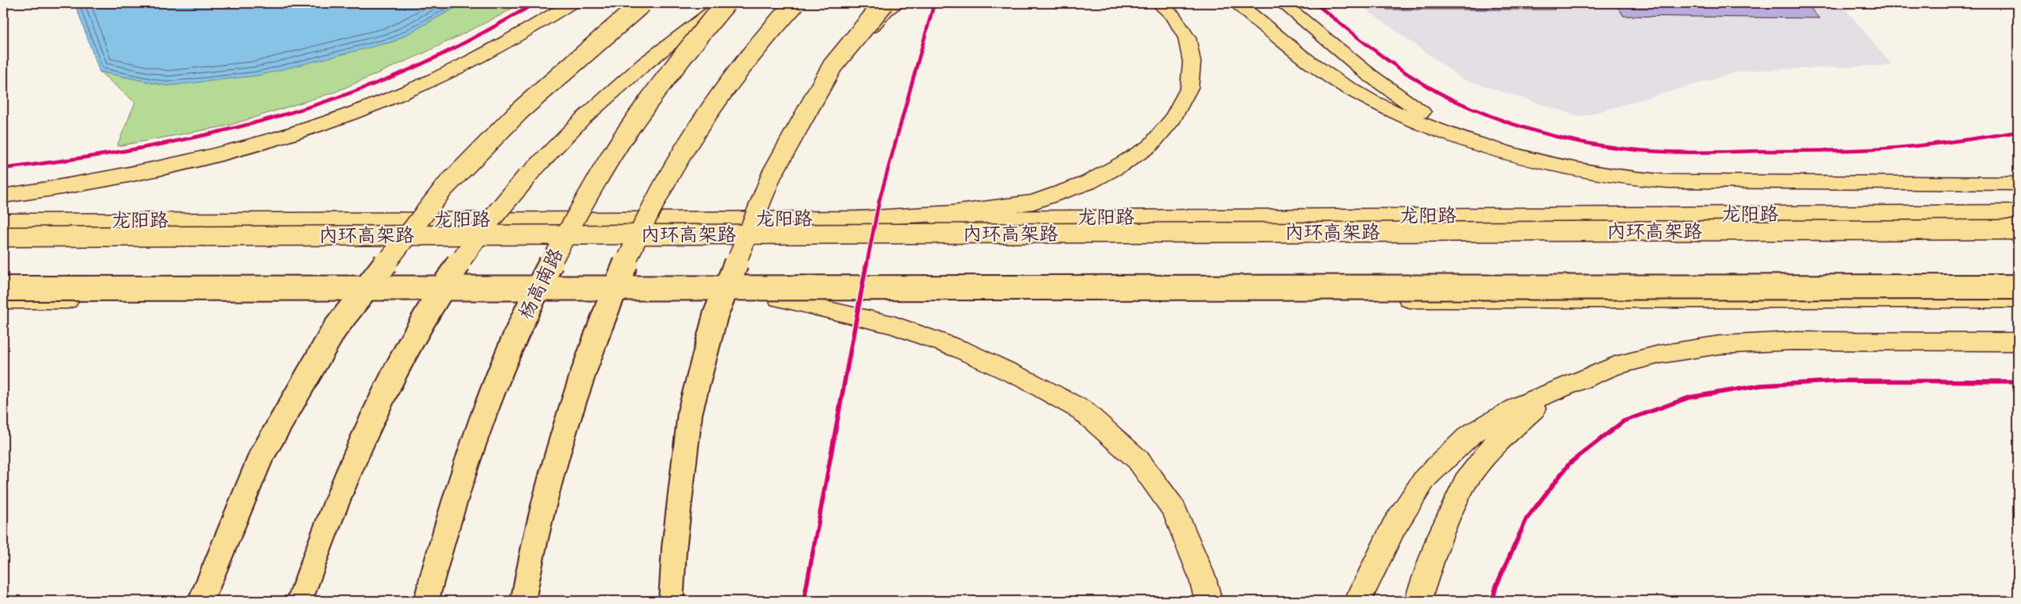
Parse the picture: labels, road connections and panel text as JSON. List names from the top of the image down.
{
  "streets": {
    "main road": ["龙阳路", "内环高架路", "杨高南路"]
  }
}
